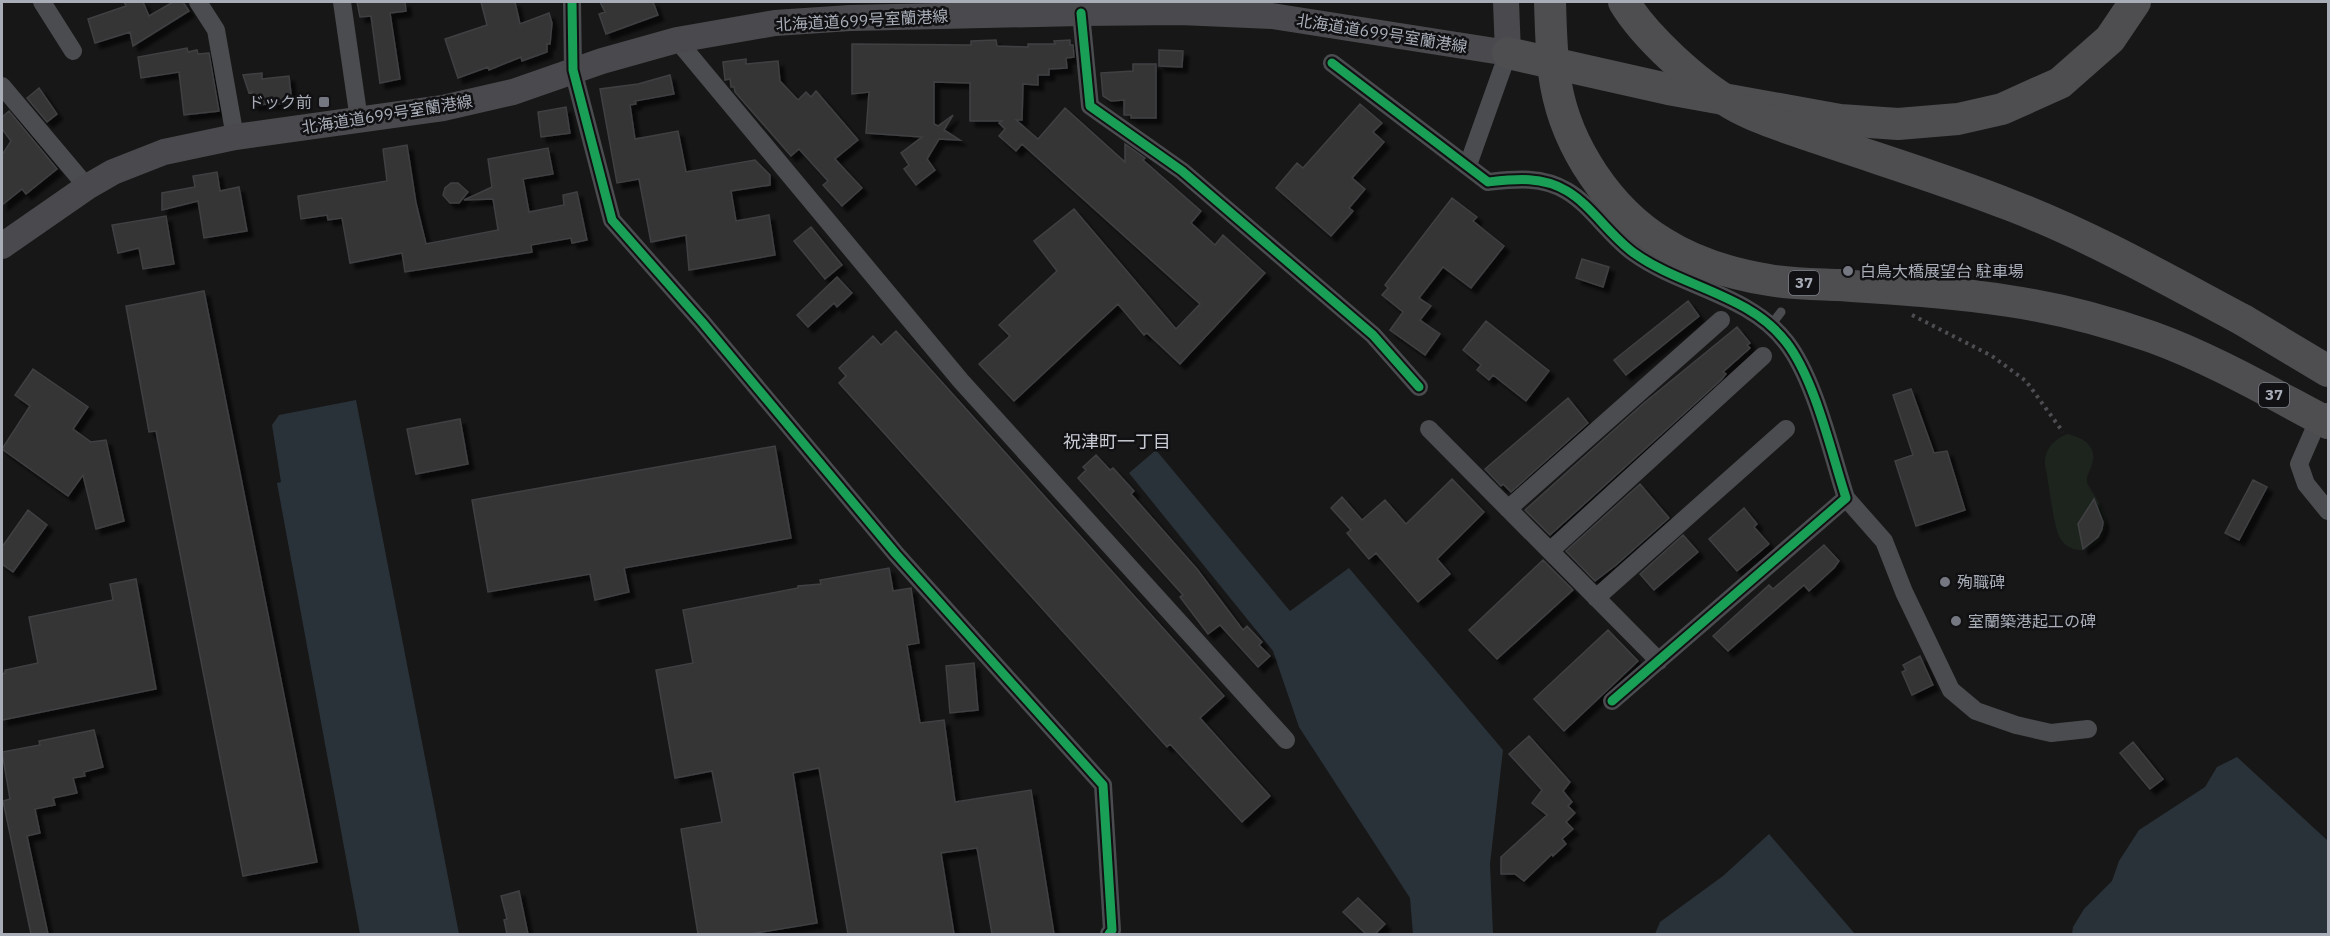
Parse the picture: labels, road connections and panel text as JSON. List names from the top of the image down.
{
  "streets": {
    "highway": ["37"],
    "main road": ["北海道道699号室蘭港線"]
  },
  "districts": ["祝津町一丁目"],
  "places": {
    "transit": ["ドック前"],
    "other": ["白鳥大橋展望台 駐車場", "殉職碑", "室蘭築港起工の碑"]
  }
}
